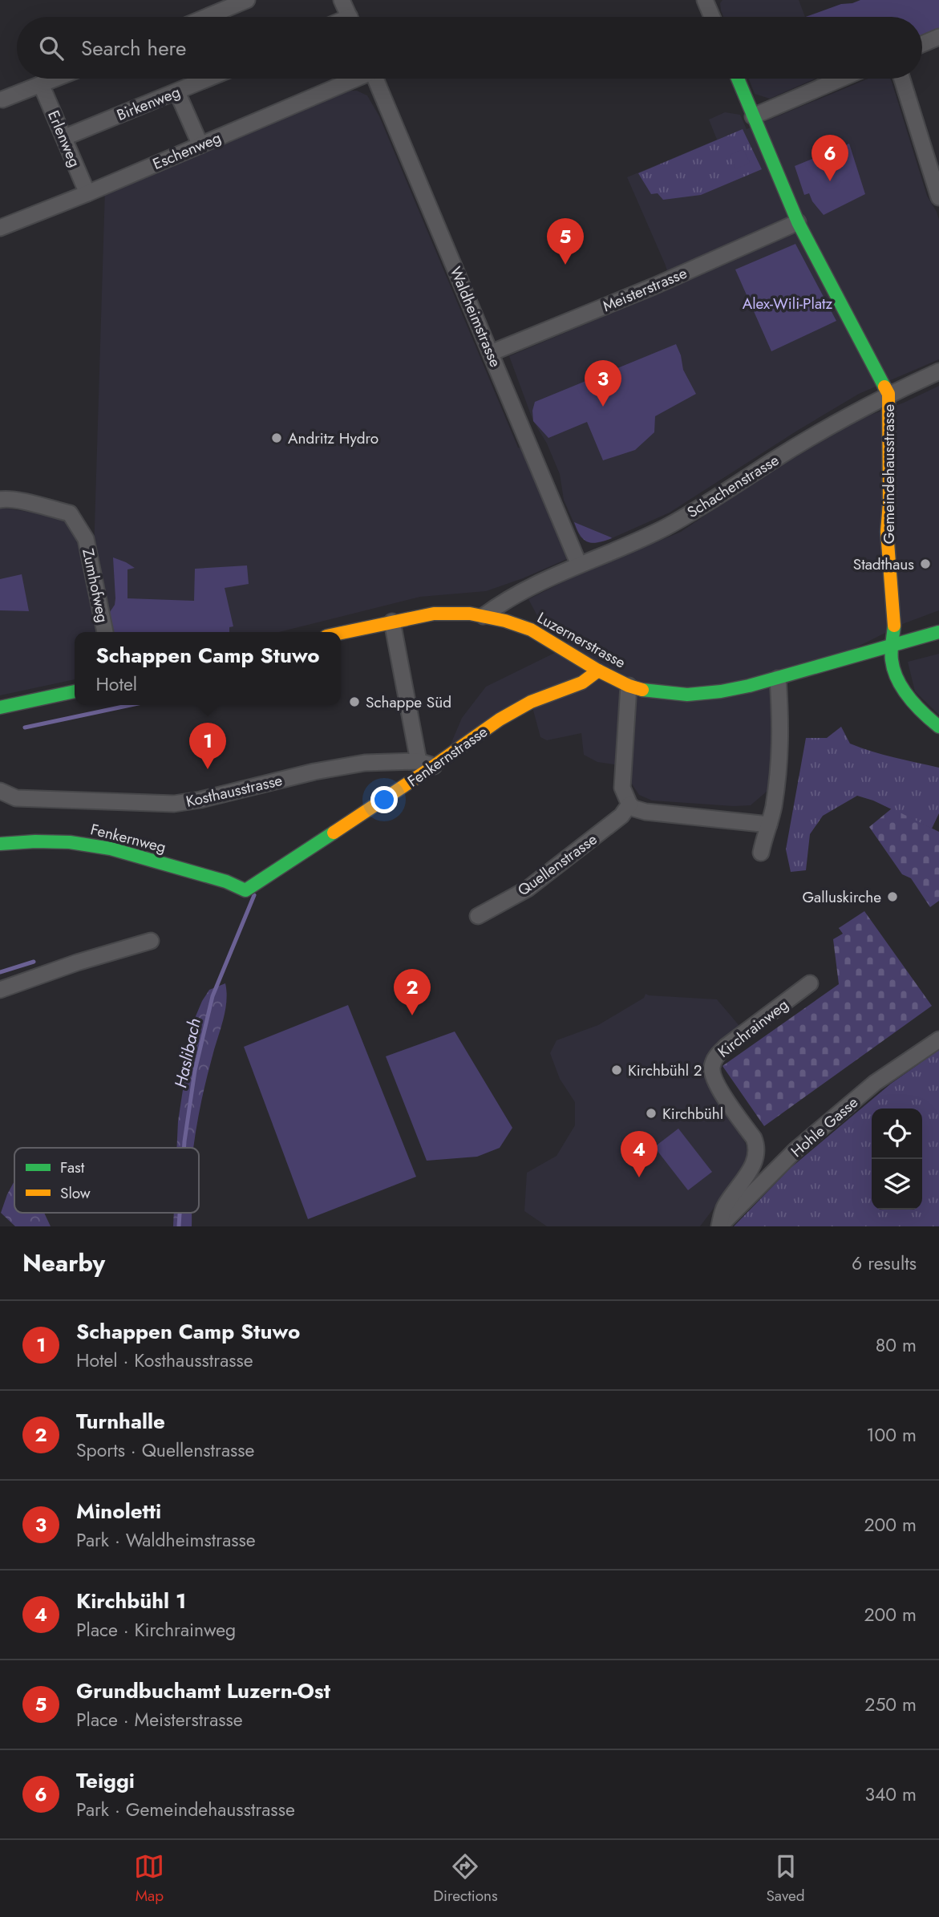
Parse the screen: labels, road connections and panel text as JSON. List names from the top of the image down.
{
  "streets": {
    "street": [
      "Birkenweg",
      "Erlenweg",
      "Eschenweg",
      "Meisterstrasse",
      "Waldheimstrasse",
      "Gemeindehausstrasse",
      "Schachenstrasse",
      "Zumhofweg",
      "Luzernerstrasse",
      "Fenkernstrasse",
      "Kosthausstrasse",
      "Fenkernweg",
      "Quellenstrasse",
      "Kirchrainweg",
      "Hohle Gasse"
    ]
  },
  "crossings": [
    ["Birkenweg", "Erlenweg"],
    ["Erlenweg", "Eschenweg"],
    ["Meisterstrasse", "Waldheimstrasse"],
    ["Meisterstrasse", "Gemeindehausstrasse"],
    ["Waldheimstrasse", "Schachenstrasse"],
    ["Gemeindehausstrasse", "Schachenstrasse"],
    ["Gemeindehausstrasse", "Luzernerstrasse"],
    ["Schachenstrasse", "Luzernerstrasse"],
    ["Luzernerstrasse", "Fenkernstrasse"],
    ["Fenkernstrasse", "Kosthausstrasse"],
    ["Fenkernstrasse", "Fenkernweg"],
    ["Kirchrainweg", "Hohle Gasse"]
  ],
  "water": ["Haslibach"],
  "parks": ["Alex-Wili-Platz"],
  "places": [
    "Andritz Hydro",
    "Stadthaus",
    "Schappe Süd",
    "Galluskirche",
    "Kirchbühl 2",
    "Kirchbühl"
  ],
  "legend": ["Fast", "Slow"],
  "page": {
    "search": "Search here",
    "pins": [
      "6",
      "5",
      "3",
      "1",
      "2",
      "4"
    ],
    "popup": ["Schappen Camp Stuwo", "Hotel"],
    "heading": ["Nearby", "6 results"],
    "list": [
      {
        "mark": "1",
        "name": "Schappen Camp Stuwo",
        "note": "Hotel · Kosthausstrasse",
        "value": "80 m"
      },
      {
        "mark": "2",
        "name": "Turnhalle",
        "note": "Sports · Quellenstrasse",
        "value": "100 m"
      },
      {
        "mark": "3",
        "name": "Minoletti",
        "note": "Park · Waldheimstrasse",
        "value": "200 m"
      },
      {
        "mark": "4",
        "name": "Kirchbühl 1",
        "note": "Place · Kirchrainweg",
        "value": "200 m"
      },
      {
        "mark": "5",
        "name": "Grundbuchamt Luzern-Ost",
        "note": "Place · Meisterstrasse",
        "value": "250 m"
      },
      {
        "mark": "6",
        "name": "Teiggi",
        "note": "Park · Gemeindehausstrasse",
        "value": "340 m"
      }
    ],
    "nav": ["Map", "Directions", "Saved"]
  }
}
